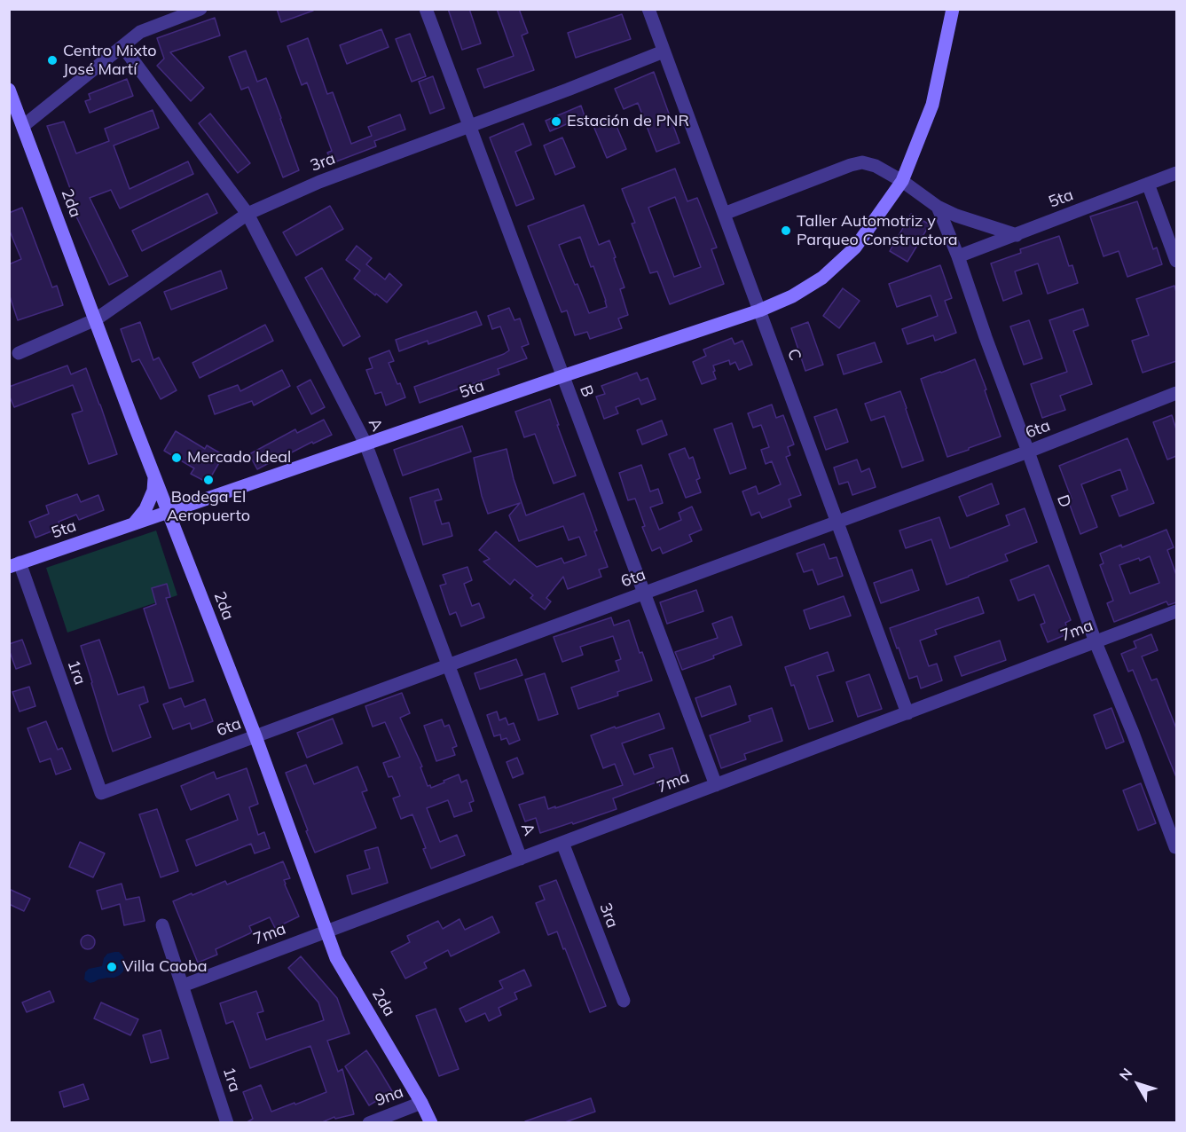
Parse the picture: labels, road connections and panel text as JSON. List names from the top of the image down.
{
  "streets": {
    "street": [
      "3ra",
      "5ta",
      "2da",
      "C",
      "B",
      "A",
      "6ta",
      "D",
      "7ma",
      "1ra",
      "9na"
    ]
  },
  "crossings": [
    ["3ra", "2da"],
    ["3ra", "C"],
    ["3ra", "B"],
    ["3ra", "A"],
    ["3ra", "7ma"],
    ["5ta", "2da"],
    ["5ta", "C"],
    ["5ta", "B"],
    ["5ta", "A"],
    ["5ta", "D"],
    ["5ta", "1ra"],
    ["2da", "6ta"],
    ["2da", "7ma"],
    ["2da", "9na"],
    ["C", "6ta"],
    ["C", "7ma"],
    ["B", "6ta"],
    ["B", "7ma"],
    ["A", "6ta"],
    ["A", "7ma"],
    ["6ta", "D"],
    ["6ta", "1ra"],
    ["D", "7ma"],
    ["7ma", "1ra"]
  ],
  "places": [
    "Centro Mixto José Martí",
    "Estación de PNR",
    "Taller Automotriz y Parqueo Constructora",
    "Mercado Ideal",
    "Bodega El Aeropuerto",
    "Villa Caoba"
  ],
  "north": "top left"
}
